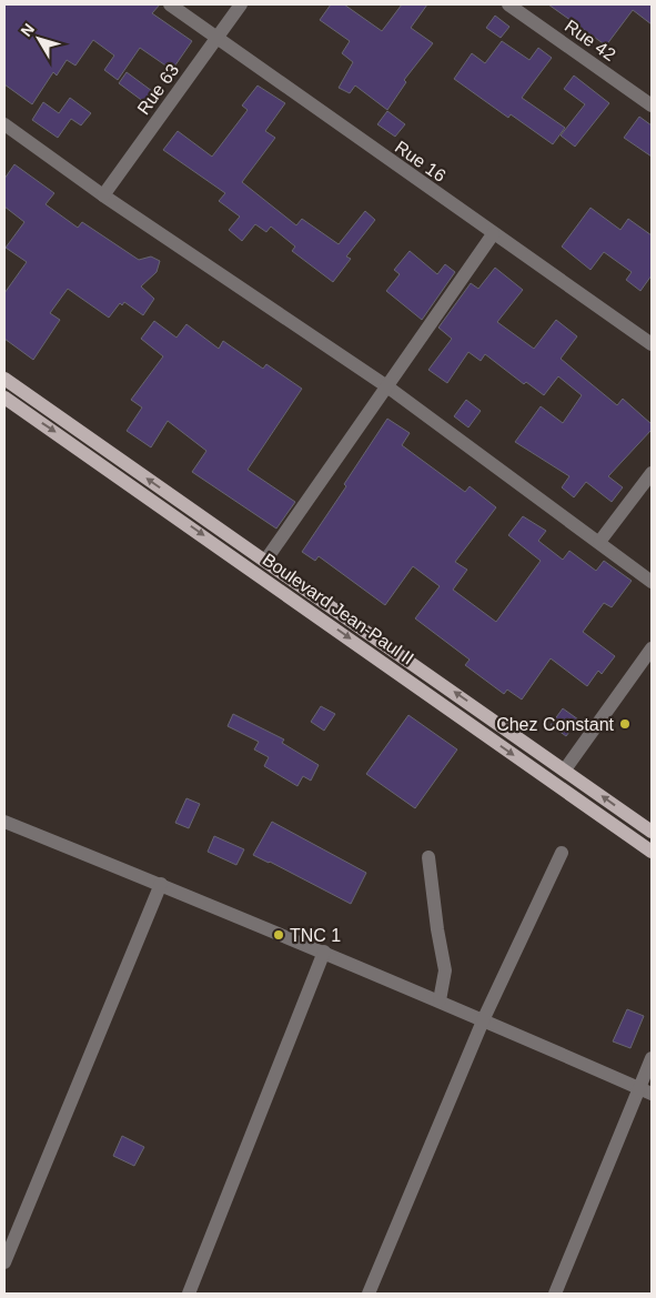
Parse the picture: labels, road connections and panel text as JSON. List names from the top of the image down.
{
  "streets": {
    "main road": ["Boulevard Jean-Paul II"],
    "street": ["Rue 42", "Rue 63", "Rue 16"]
  },
  "crossings": [
    ["Rue 63", "Rue 16"]
  ],
  "places": ["Chez Constant", "TNC 1"],
  "north": "top left"
}
